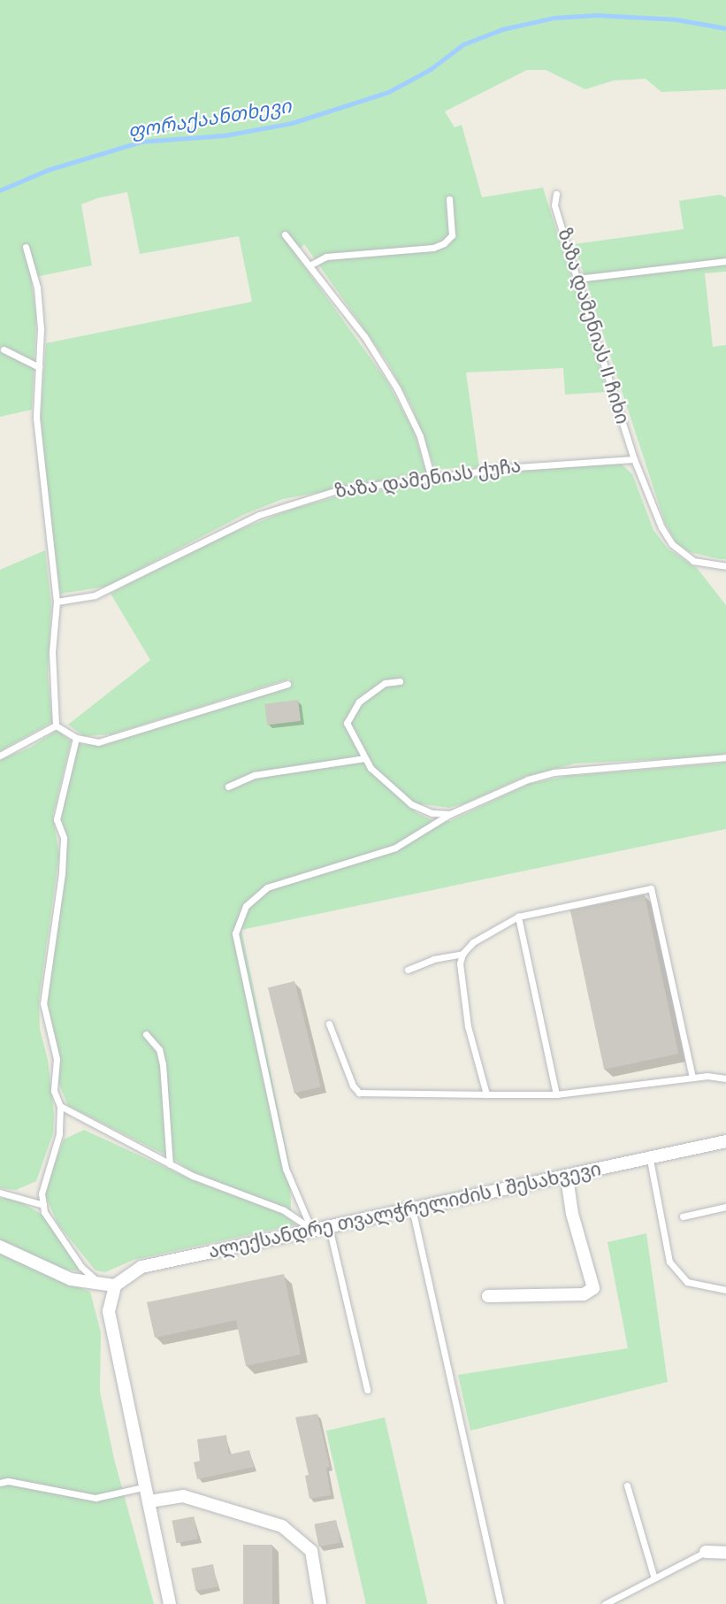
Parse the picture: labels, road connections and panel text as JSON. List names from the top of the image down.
{
  "streets": {
    "street": ["ალექსანდრე თვალჭრელიძის I შესახვევი"],
    "lane": ["ზაზა დამენიას II ჩიხი", "ზაზა დამენიას ქუჩა"]
  },
  "crossings": [
    ["ზაზა დამენიას II ჩიხი", "ზაზა დამენიას ქუჩა"]
  ],
  "water": ["ფორაქაანთხევი"]
}
